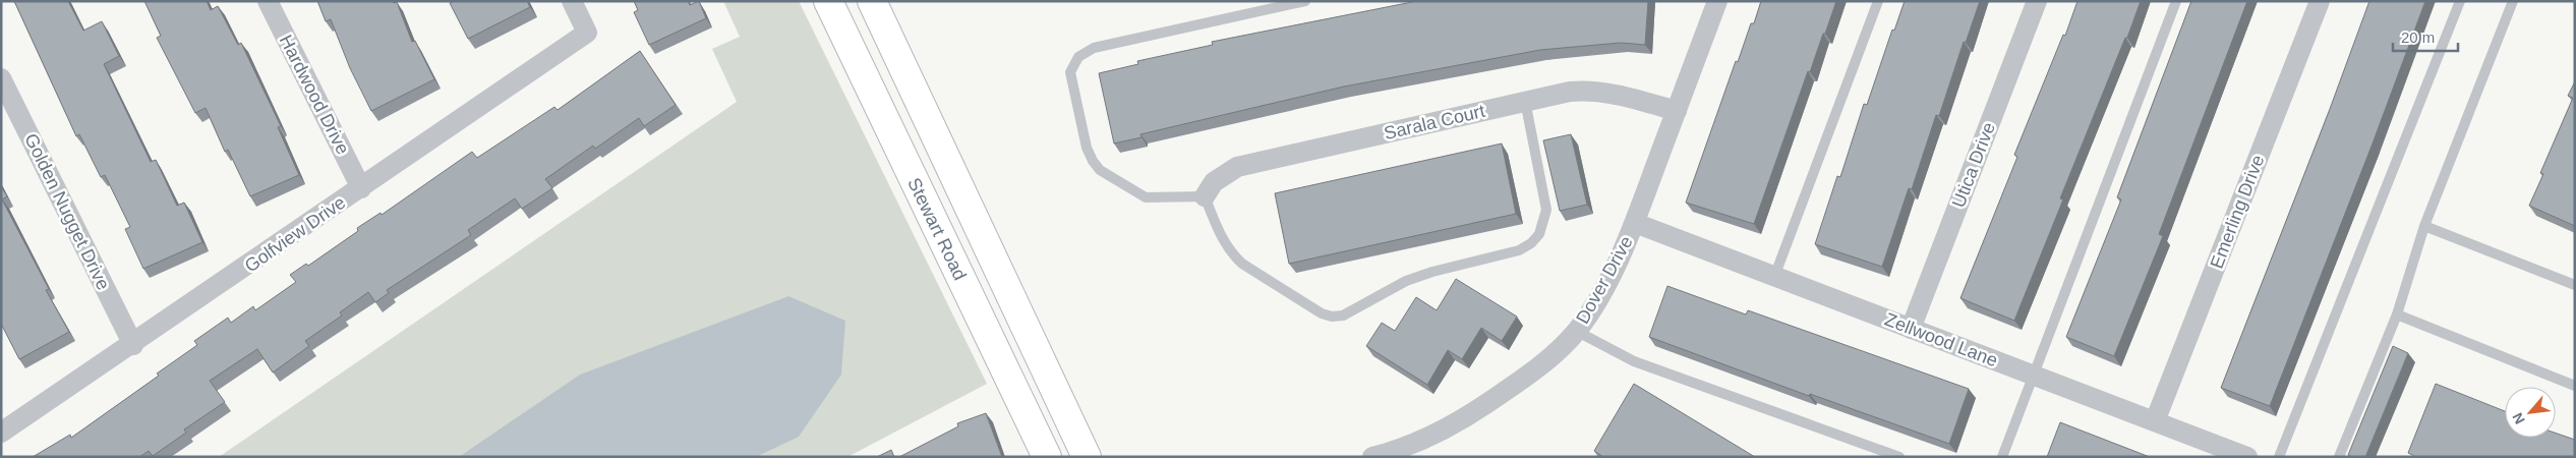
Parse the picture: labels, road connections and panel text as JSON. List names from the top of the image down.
{
  "streets": {
    "street": [
      "Hardwood Drive",
      "Sarala Court",
      "Utica Drive",
      "Golden Nugget Drive",
      "Emerling Drive",
      "Stewart Road",
      "Golfview Drive",
      "Dover Drive",
      "Zellwood Lane"
    ]
  },
  "crossings": [
    ["Hardwood Drive", "Golfview Drive"],
    ["Sarala Court", "Dover Drive"],
    ["Utica Drive", "Zellwood Lane"],
    ["Golden Nugget Drive", "Golfview Drive"],
    ["Emerling Drive", "Zellwood Lane"],
    ["Dover Drive", "Zellwood Lane"]
  ],
  "scale_bar": "20 m",
  "north": "bottom left"
}
